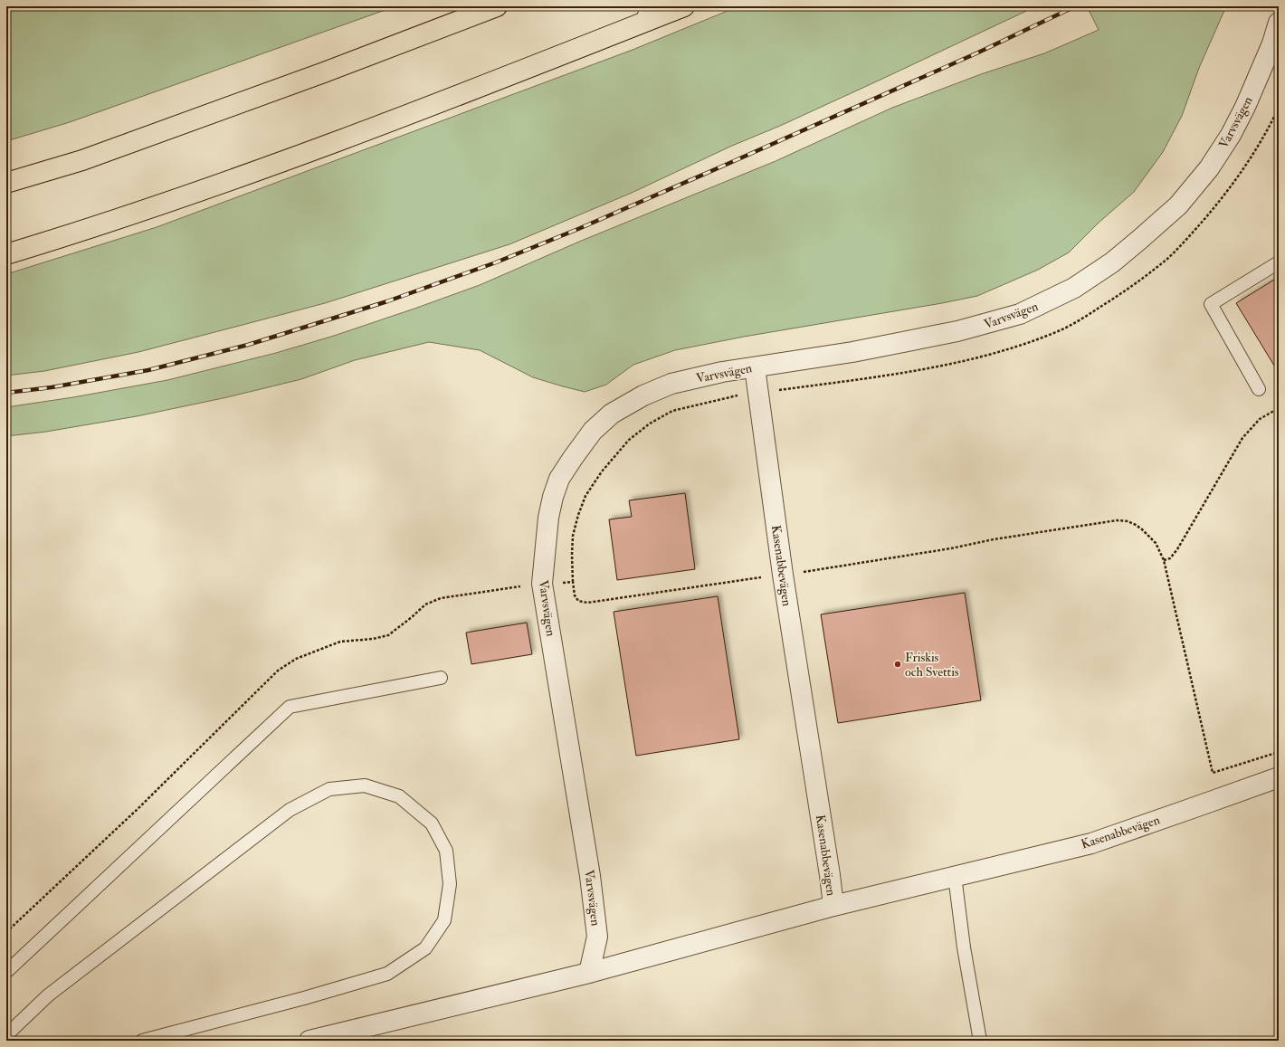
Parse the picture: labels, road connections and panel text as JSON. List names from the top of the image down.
{
  "streets": {
    "street": ["Varvsvägen", "Kasenabbevägen"]
  },
  "crossings": [
    ["Varvsvägen", "Kasenabbevägen"]
  ],
  "places": ["Friskis och Svettis"]
}
